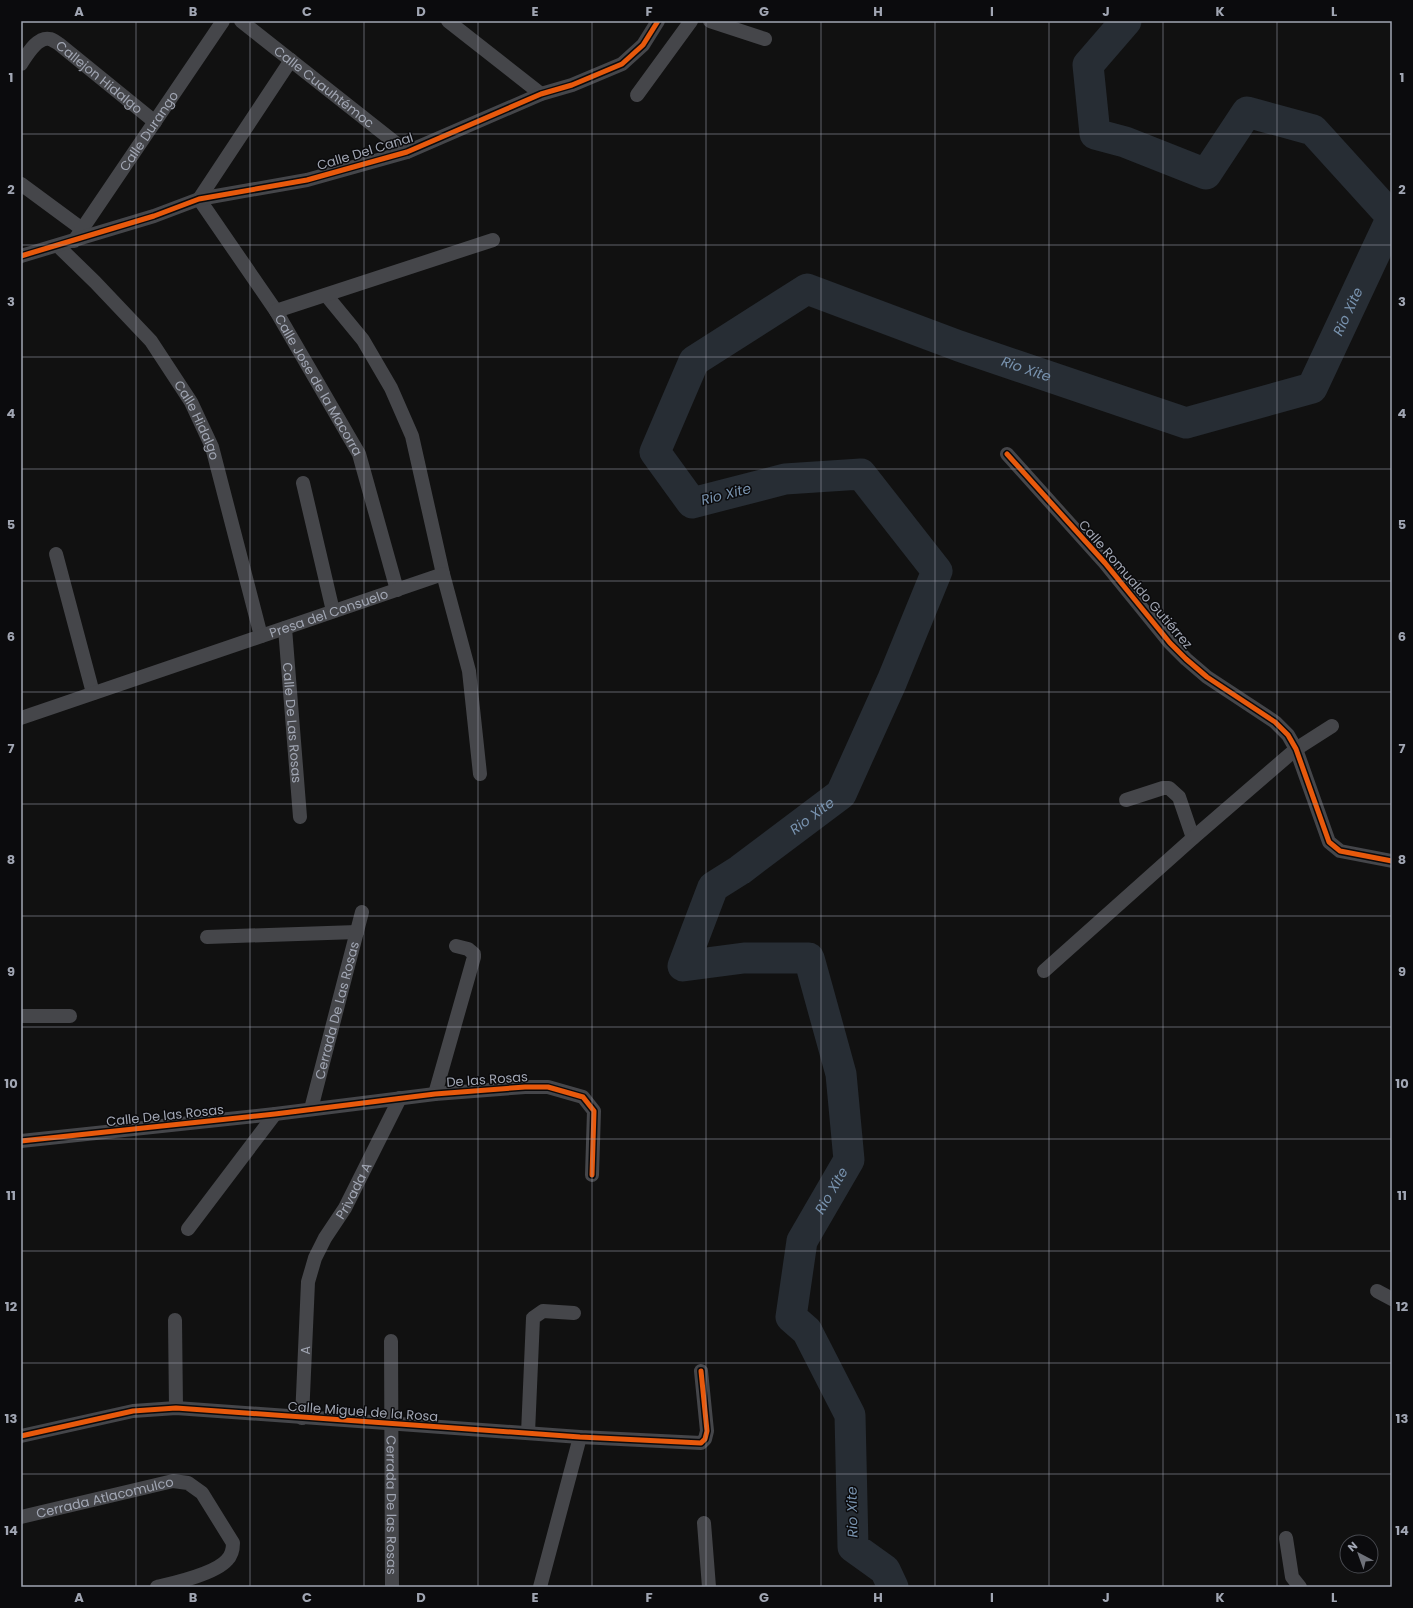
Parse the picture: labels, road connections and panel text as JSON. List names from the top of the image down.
{
  "streets": {
    "street": [
      "Callejon Hidalgo",
      "Calle Cuauhtémoc",
      "Calle Durango",
      "Calle Del Canal",
      "Calle Jose de la Macorra",
      "Calle Hidalgo",
      "Calle Romualdo Gutiérrez",
      "Presa del Consuelo",
      "Calle De Las Rosas",
      "Cerrada De Las Rosas",
      "De las Rosas",
      "Calle De las Rosas",
      "Privada A",
      "A",
      "Calle Miguel de la Rosa",
      "Cerrada Atlacomulco",
      "Cerrada De las Rosas"
    ]
  },
  "crossings": [
    ["Callejon Hidalgo", "Calle Durango"],
    ["Calle Cuauhtémoc", "Calle Del Canal"],
    ["Calle Durango", "Calle Del Canal"],
    ["Calle Del Canal", "Calle Jose de la Macorra"],
    ["Calle Del Canal", "Calle Hidalgo"],
    ["Calle Jose de la Macorra", "Presa del Consuelo"],
    ["Calle Hidalgo", "Presa del Consuelo"],
    ["Presa del Consuelo", "Calle De Las Rosas"],
    ["Cerrada De Las Rosas", "De las Rosas"],
    ["Cerrada De Las Rosas", "Calle De las Rosas"],
    ["De las Rosas", "Calle De las Rosas"],
    ["De las Rosas", "Privada A"],
    ["Privada A", "A"],
    ["A", "Calle Miguel de la Rosa"],
    ["Calle Miguel de la Rosa", "Cerrada De las Rosas"]
  ],
  "water": ["Rio Xite"],
  "north": "top left",
  "grid": {
    "columns": [
      "A",
      "B",
      "C",
      "D",
      "E",
      "F",
      "G",
      "H",
      "I",
      "J",
      "K",
      "L"
    ],
    "rows": [
      "1",
      "2",
      "3",
      "4",
      "5",
      "6",
      "7",
      "8",
      "9",
      "10",
      "11",
      "12",
      "13",
      "14"
    ]
  }
}
